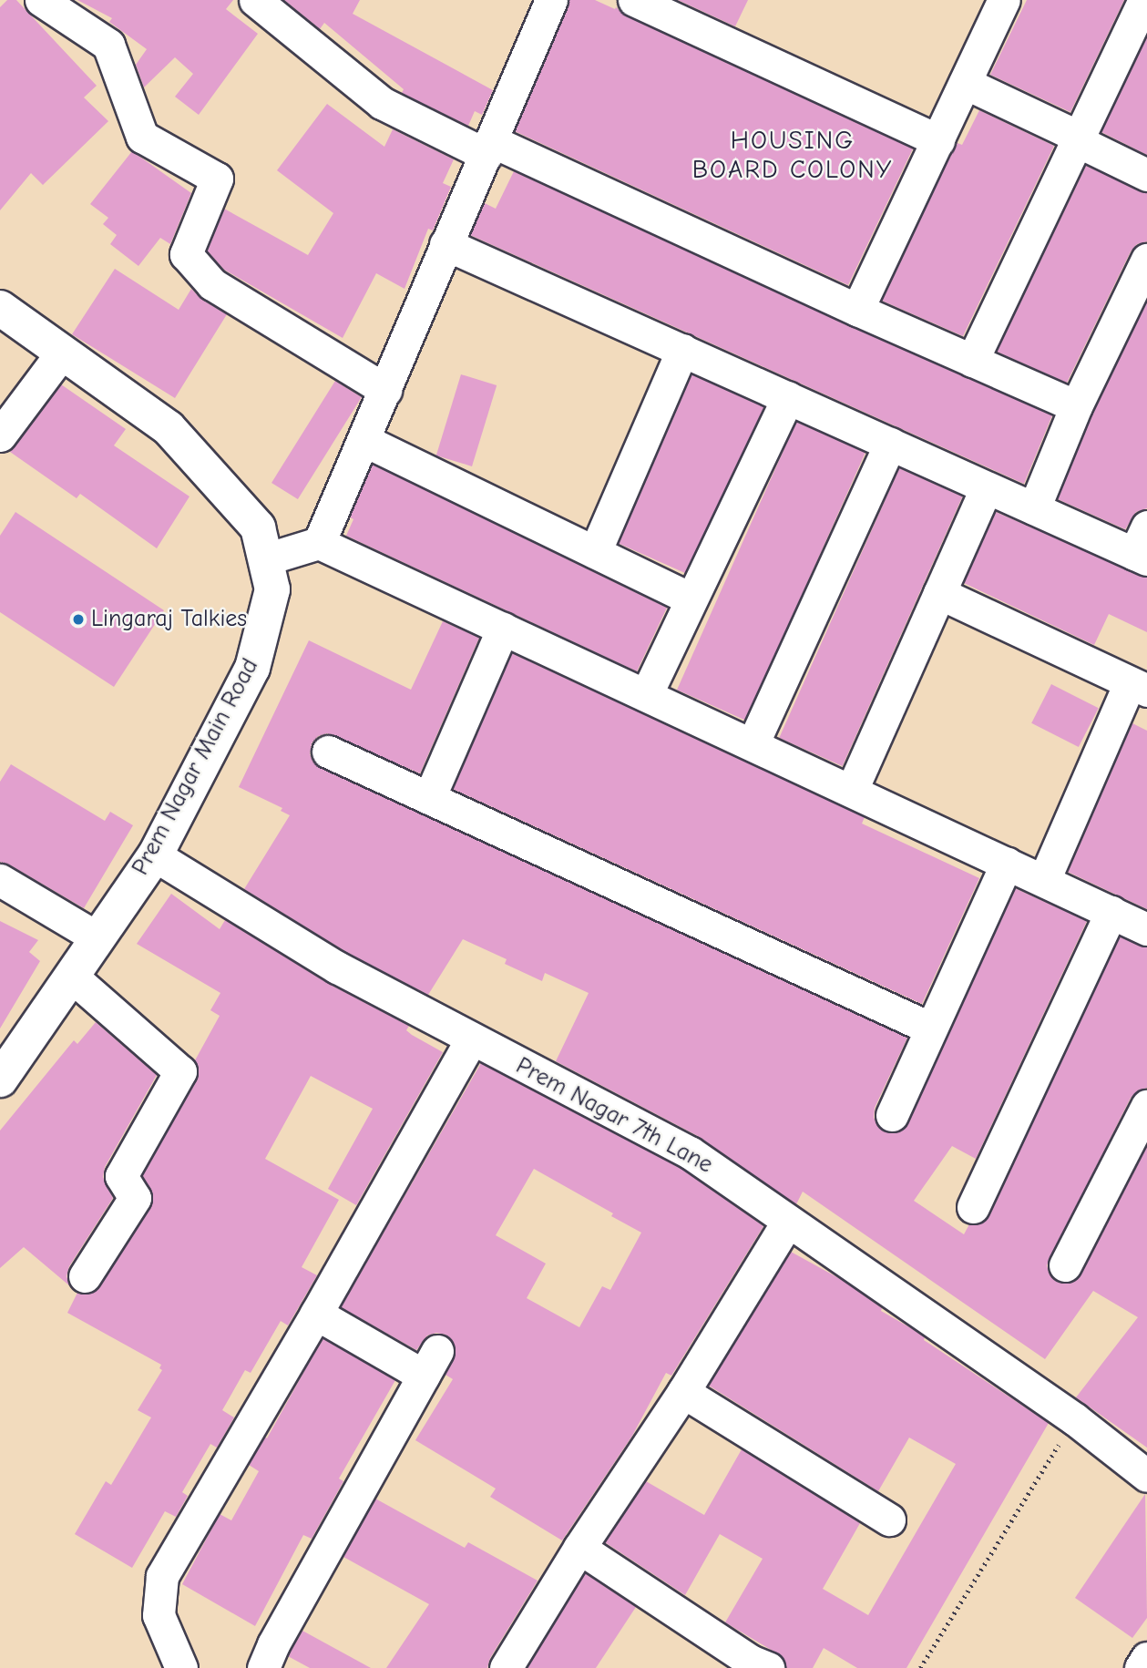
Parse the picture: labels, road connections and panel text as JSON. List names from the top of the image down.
{
  "streets": {
    "street": ["Prem Nagar Main Road", "Prem Nagar 7th Lane"]
  },
  "crossings": [
    ["Prem Nagar Main Road", "Prem Nagar 7th Lane"]
  ],
  "districts": ["HOUSING BOARD COLONY"],
  "places": ["Lingaraj Talkies"]
}
